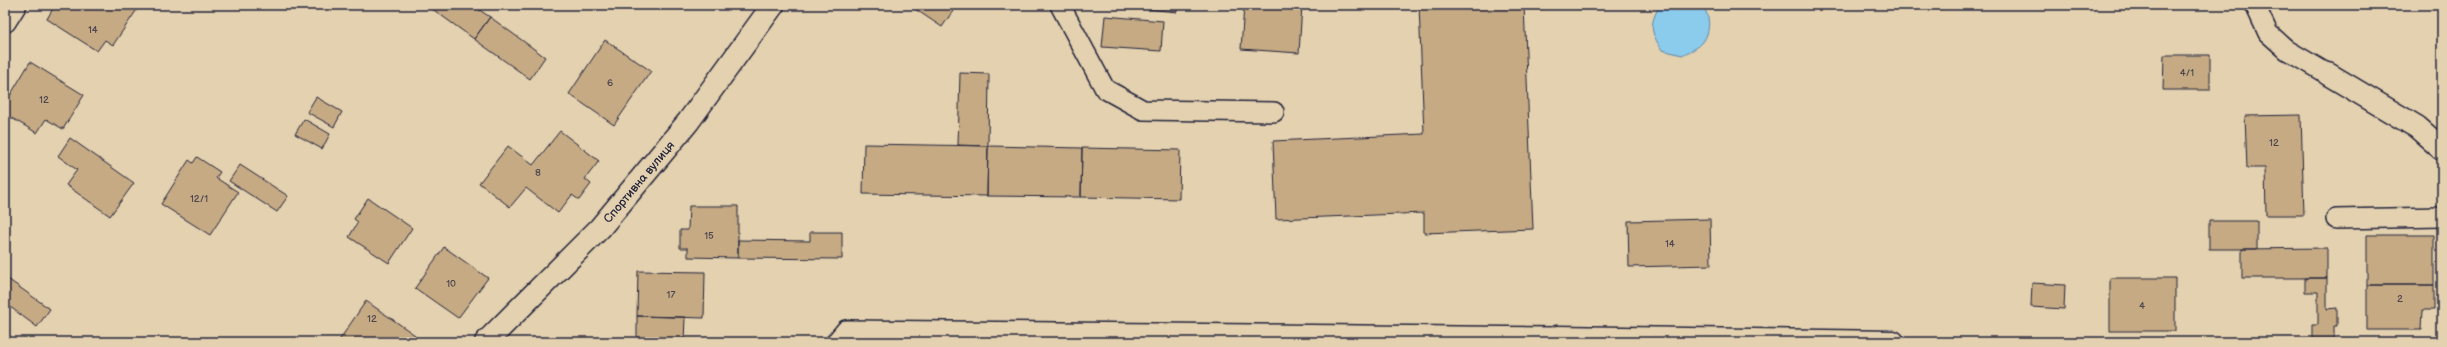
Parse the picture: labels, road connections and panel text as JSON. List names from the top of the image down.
{
  "streets": {
    "street": ["Спортивна вулиця"]
  },
  "house_numbers": [
    "14",
    "4/1",
    "6",
    "12",
    "12",
    "8",
    "12/1",
    "15",
    "14",
    "10",
    "17",
    "2",
    "4",
    "12"
  ]
}
